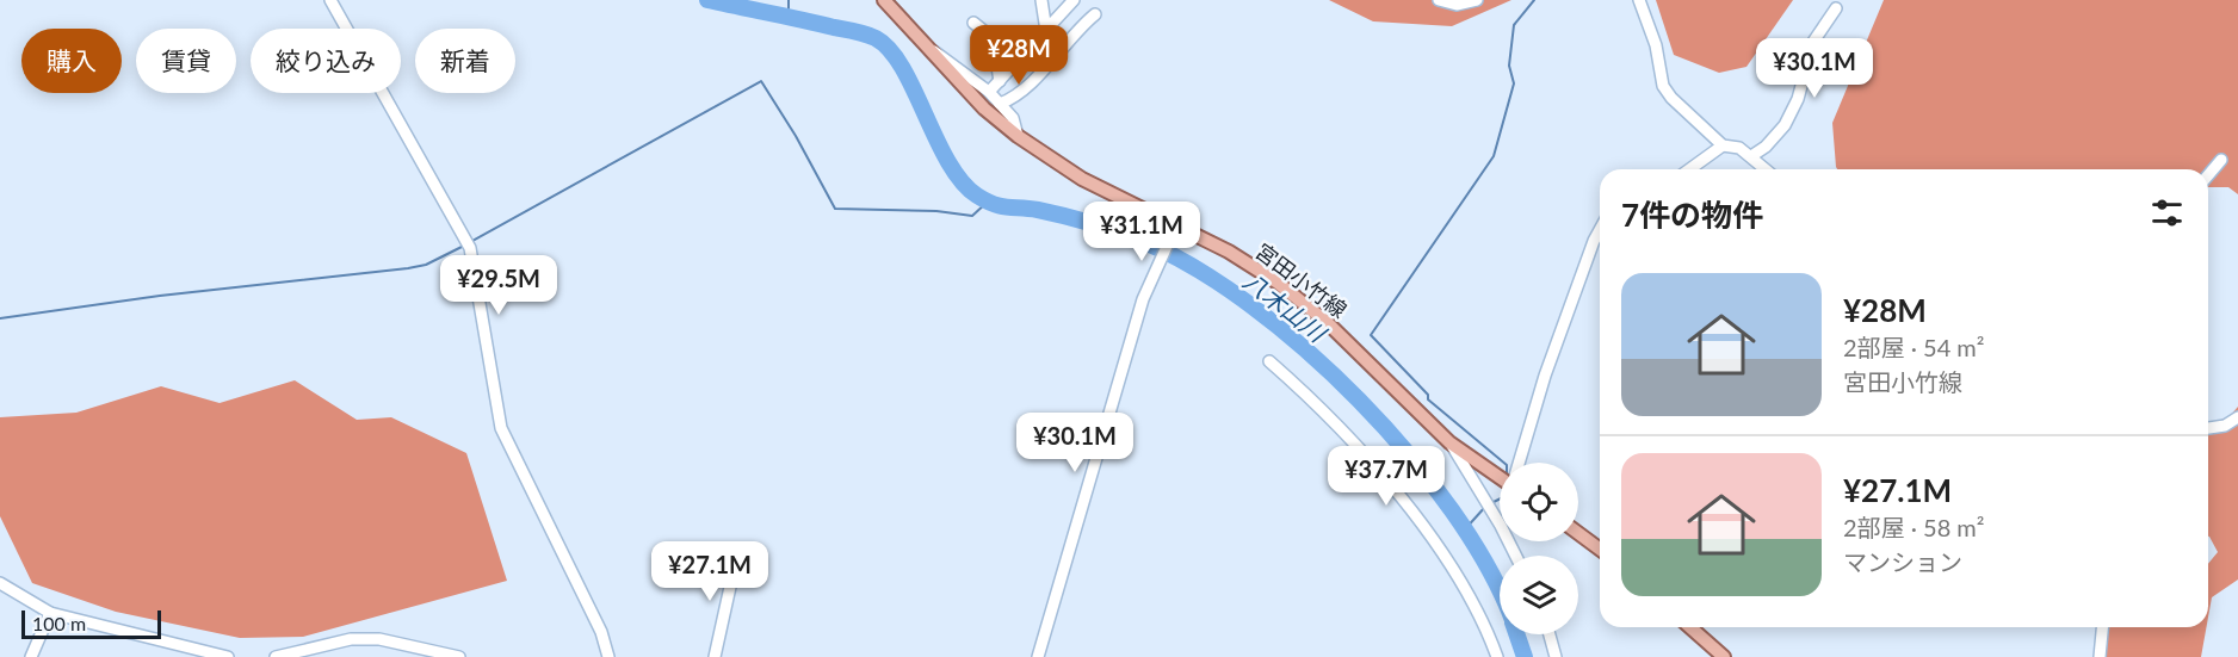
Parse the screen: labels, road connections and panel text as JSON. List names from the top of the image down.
{
  "streets": {
    "main road": ["宮田小竹線"]
  },
  "water": ["八木山川"],
  "scale_bar": "100 m",
  "page": {
    "price": [
      "¥28M",
      "¥30.1M",
      "¥31.1M",
      "¥29.5M",
      "¥30.1M",
      "¥37.7M",
      "¥27.1M"
    ],
    "chip": [
      "購入",
      "賃貸",
      "絞り込み",
      "新着"
    ],
    "heading": "7件の物件",
    "list": [
      {
        "name": "¥28M",
        "note": "2部屋 · 54 m² · 宮田小竹線"
      },
      {
        "name": "¥27.1M",
        "note": "2部屋 · 58 m² · マンション"
      }
    ],
    "scale": "100 m"
  }
}
